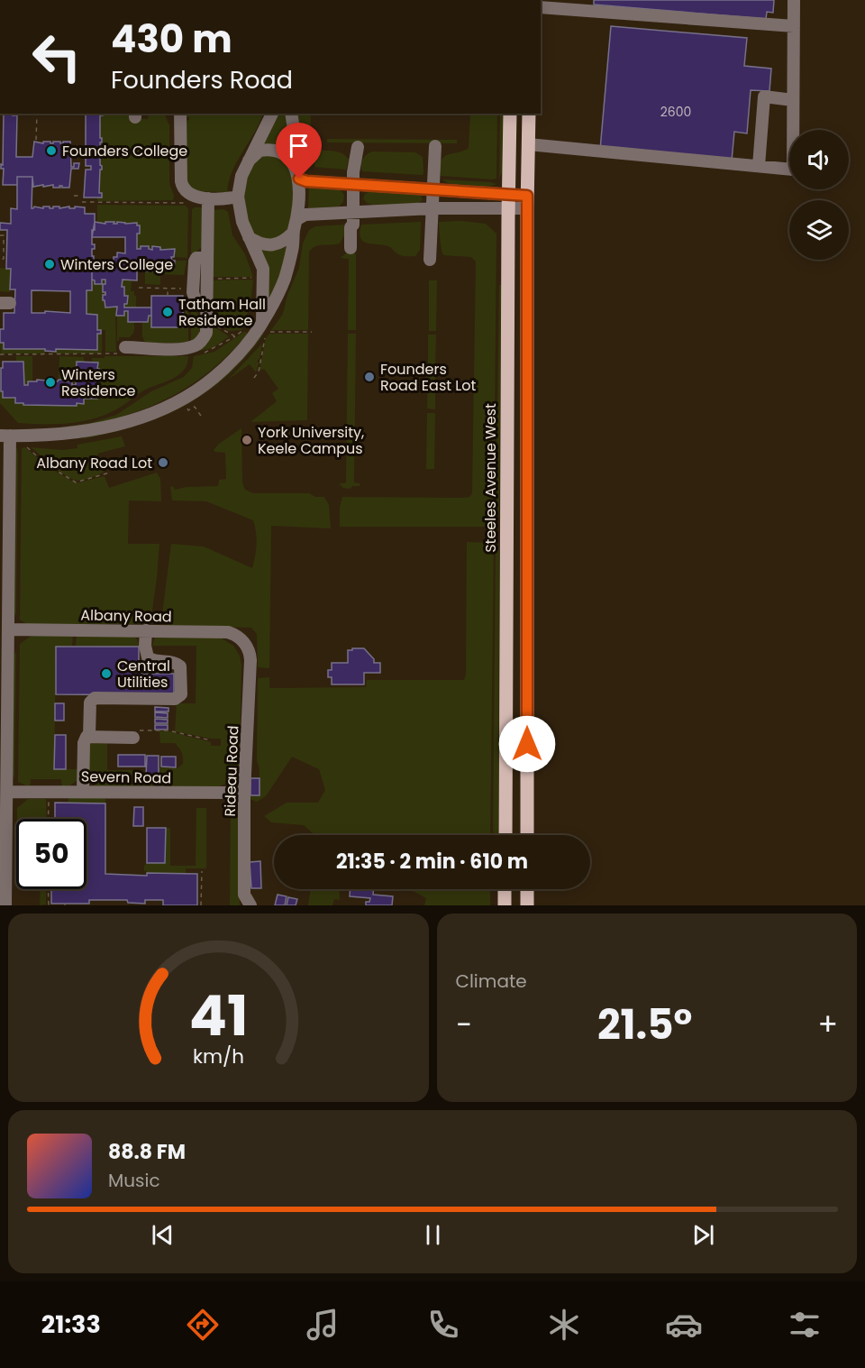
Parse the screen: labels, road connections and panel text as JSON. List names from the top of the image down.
{
  "streets": {
    "main road": ["Steeles Avenue West"],
    "street": ["Albany Road", "Rideau Road", "Severn Road"]
  },
  "crossings": [
    ["Albany Road", "Rideau Road"],
    ["Rideau Road", "Severn Road"]
  ],
  "places": [
    "Founders College",
    "Winters College",
    "Tatham Hall Residence",
    "Founders Road East Lot",
    "Winters Residence",
    "York University, Keele Campus",
    "Albany Road Lot",
    "Central Utilities"
  ],
  "house_numbers": ["2600"],
  "page": {
    "turn": ["430 m", "Founders Road"],
    "limit": "50",
    "trip": "21:35 · 2 min · 610 m",
    "tile": "Climate",
    "heat": ["−", "21.5°", "+"],
    "song": ["88.8 FM", "Music"],
    "tabs": "21:33",
    "gauge": ["41", "km/h"]
  }
}
